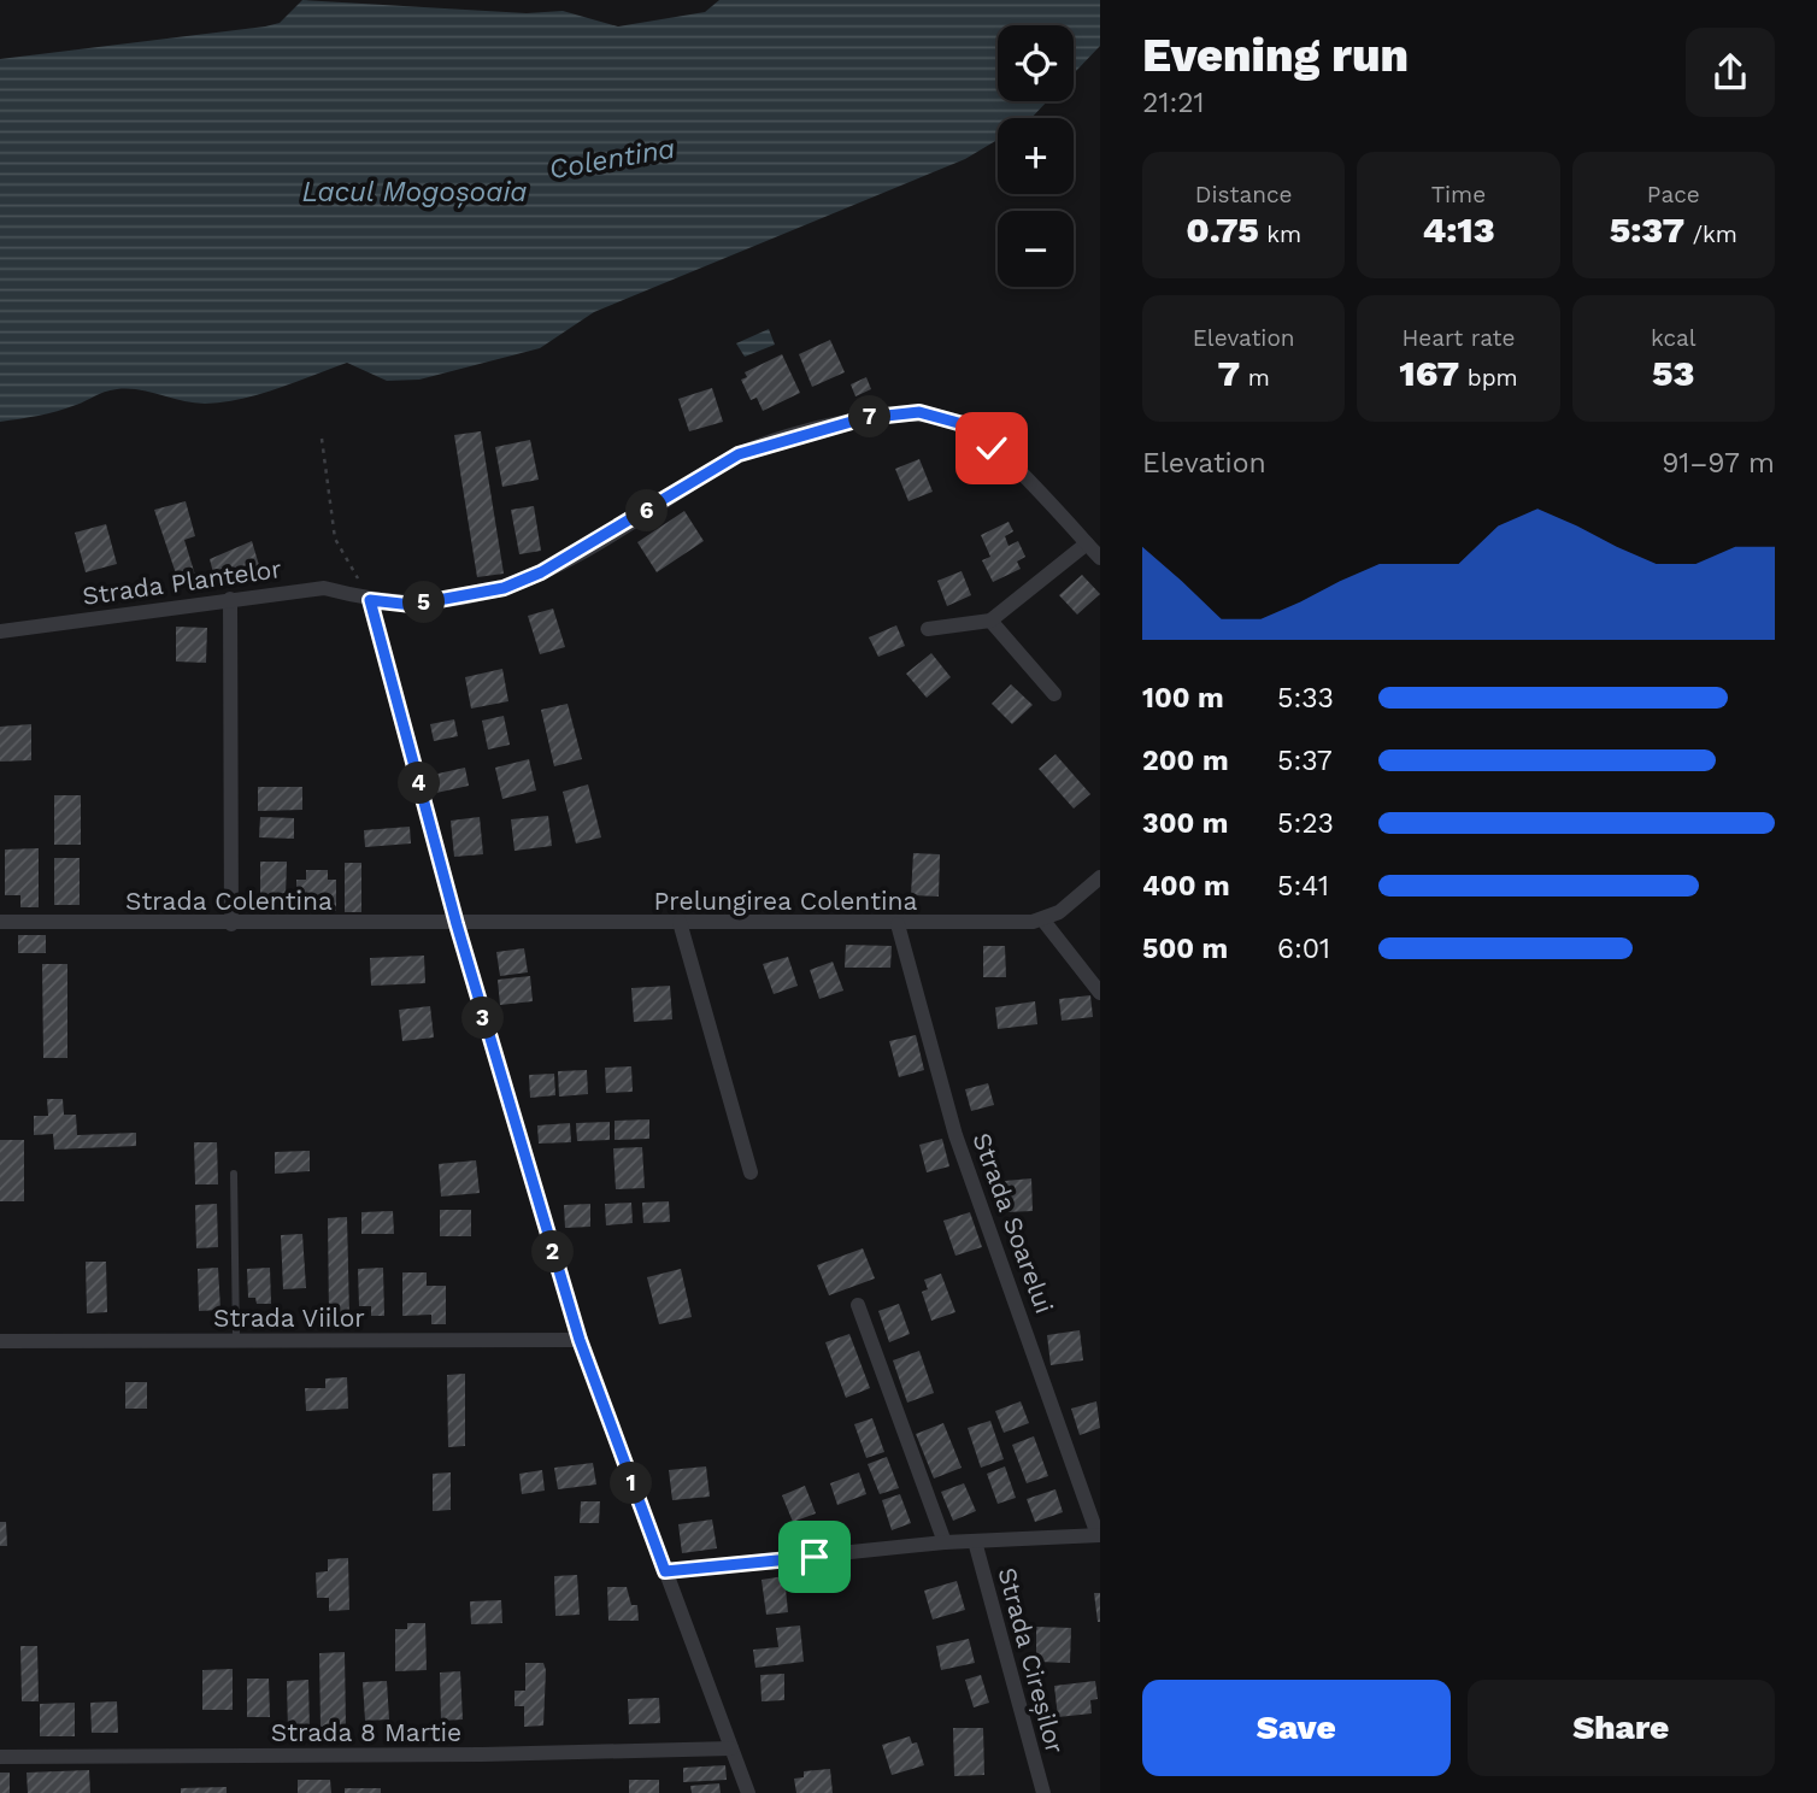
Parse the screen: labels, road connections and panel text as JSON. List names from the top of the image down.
{
  "streets": {
    "street": [
      "Strada Plantelor",
      "Strada Colentina",
      "Prelungirea Colentina",
      "Strada Soarelui",
      "Strada Viilor",
      "Strada Cireșilor",
      "Strada 8 Martie"
    ]
  },
  "crossings": [
    ["Strada Colentina", "Prelungirea Colentina"],
    ["Prelungirea Colentina", "Strada Soarelui"]
  ],
  "water": ["Colentina", "Lacul Mogoșoaia"],
  "page": {
    "heading": ["Evening run", "21:21"],
    "map_buttons": ["+", "−"],
    "stats": [
      ["Distance", "0.75 km"],
      ["Time", "4:13"],
      ["Pace", "5:37 /km"],
      ["Elevation", "7 m"],
      ["Heart rate", "167 bpm"],
      ["kcal", "53"]
    ],
    "pins": [
      "7",
      "6",
      "5",
      "4",
      "3",
      "2",
      "1"
    ],
    "chart": ["Elevation", "91–97 m"],
    "list": [
      {
        "name": "100 m",
        "note": "5:33"
      },
      {
        "name": "200 m",
        "note": "5:37"
      },
      {
        "name": "300 m",
        "note": "5:23"
      },
      {
        "name": "400 m",
        "note": "5:41"
      },
      {
        "name": "500 m",
        "note": "6:01"
      }
    ],
    "buttons": ["Save", "Share"]
  }
}
